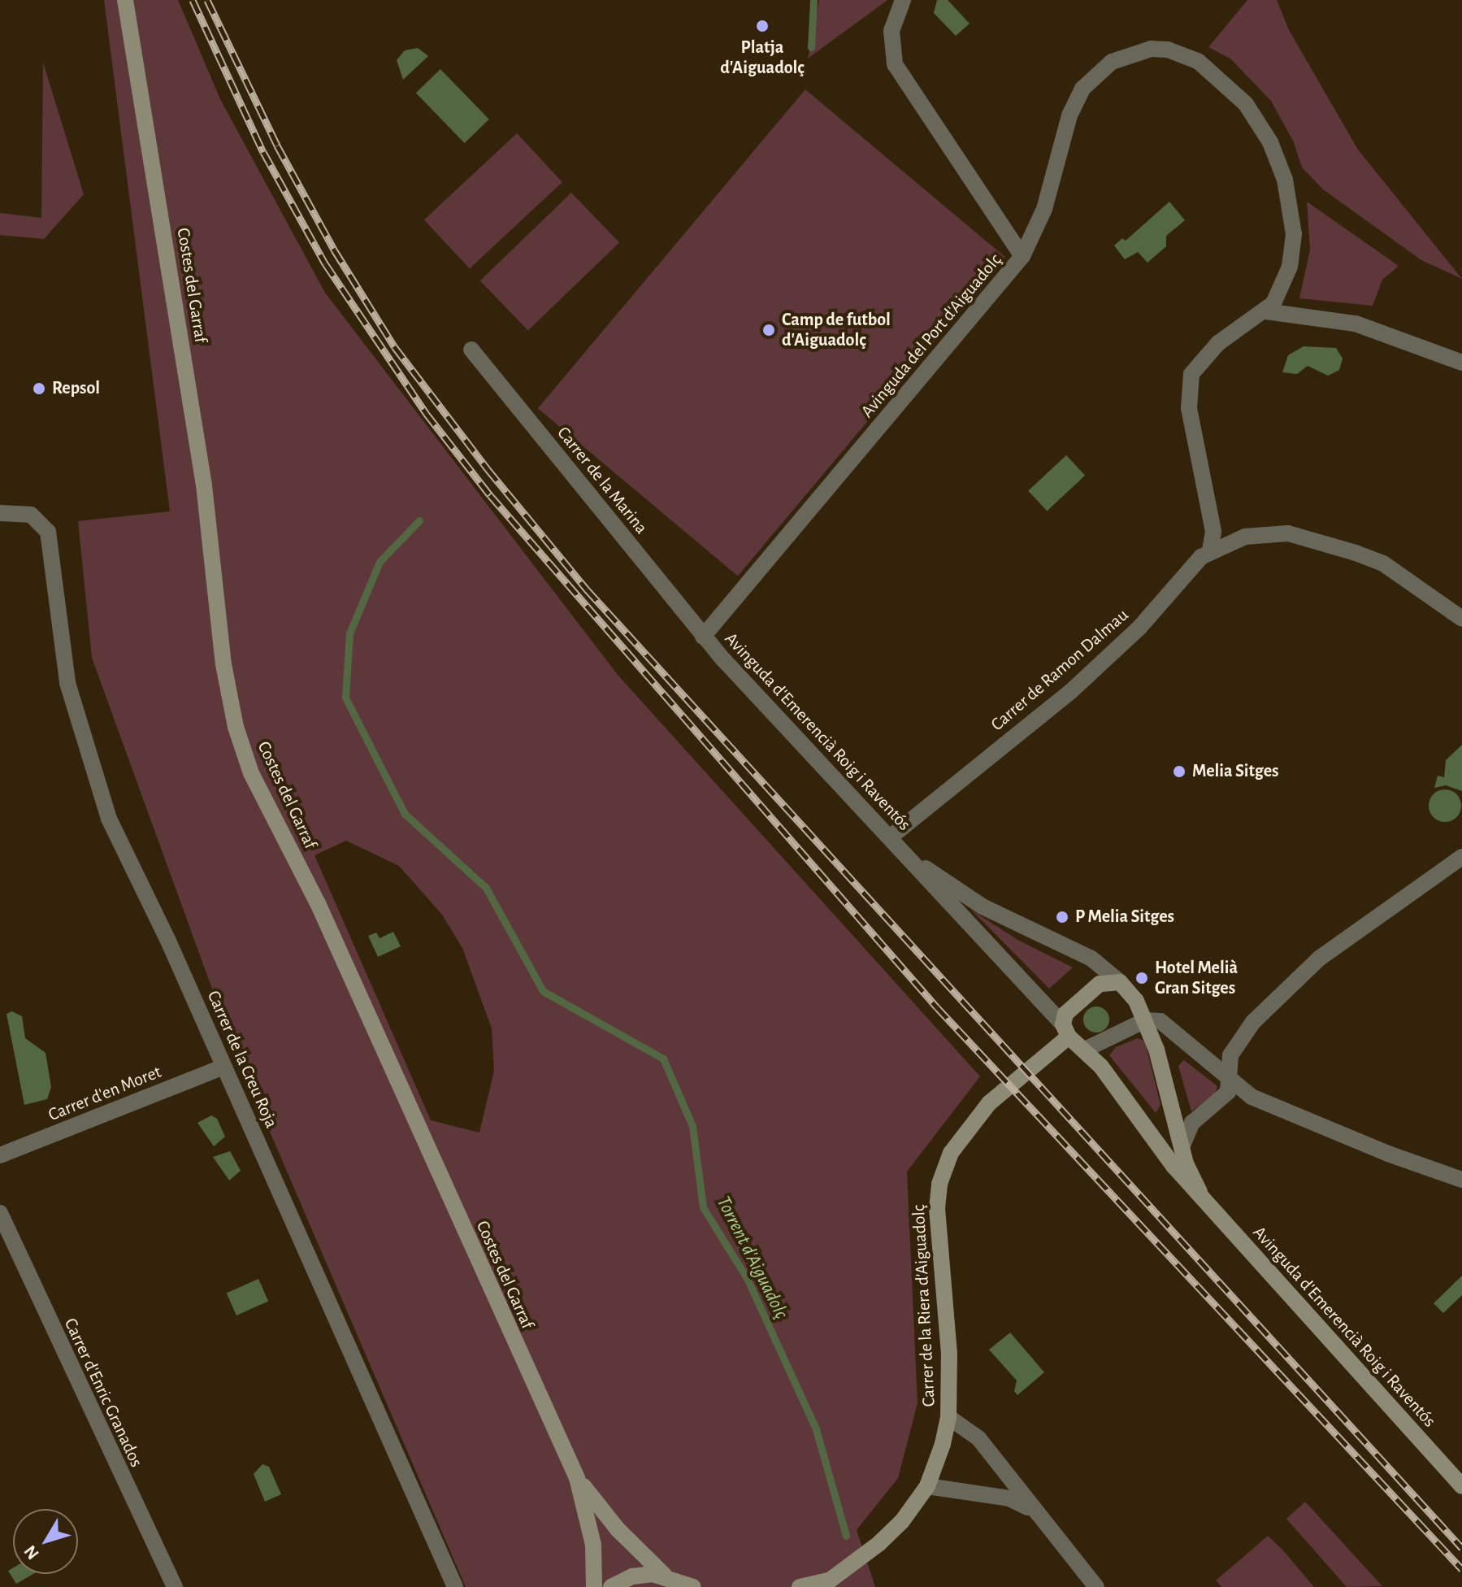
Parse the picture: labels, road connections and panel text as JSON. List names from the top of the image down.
{
  "streets": {
    "main road": ["Costes del Garraf", "Avinguda d'Emerencià Roig i Raventós", "Carrer de la Riera d'Aiguadolç"],
    "street": [
      "Avinguda del Port d'Aiguadolç",
      "Carrer de la Marina",
      "Carrer de Ramon Dalmau",
      "Carrer de la Creu Roja",
      "Carrer d'en Moret",
      "Carrer d'Enric Granados"
    ]
  },
  "crossings": [
    ["Avinguda del Port d'Aiguadolç", "Carrer de la Marina"],
    ["Avinguda del Port d'Aiguadolç", "Avinguda d'Emerencià Roig i Raventós"],
    ["Carrer de la Marina", "Avinguda d'Emerencià Roig i Raventós"],
    ["Carrer de Ramon Dalmau", "Avinguda d'Emerencià Roig i Raventós"],
    ["Avinguda d'Emerencià Roig i Raventós", "Carrer de la Riera d'Aiguadolç"],
    ["Carrer de la Creu Roja", "Carrer d'en Moret"]
  ],
  "water": ["Torrent d'Aiguadolç"],
  "places": [
    "Platja d'Aiguadolç",
    "Camp de futbol d'Aiguadolç",
    "Repsol",
    "Melia Sitges",
    "P Melia Sitges",
    "Hotel Melià Gran Sitges"
  ],
  "north": "bottom left"
}
